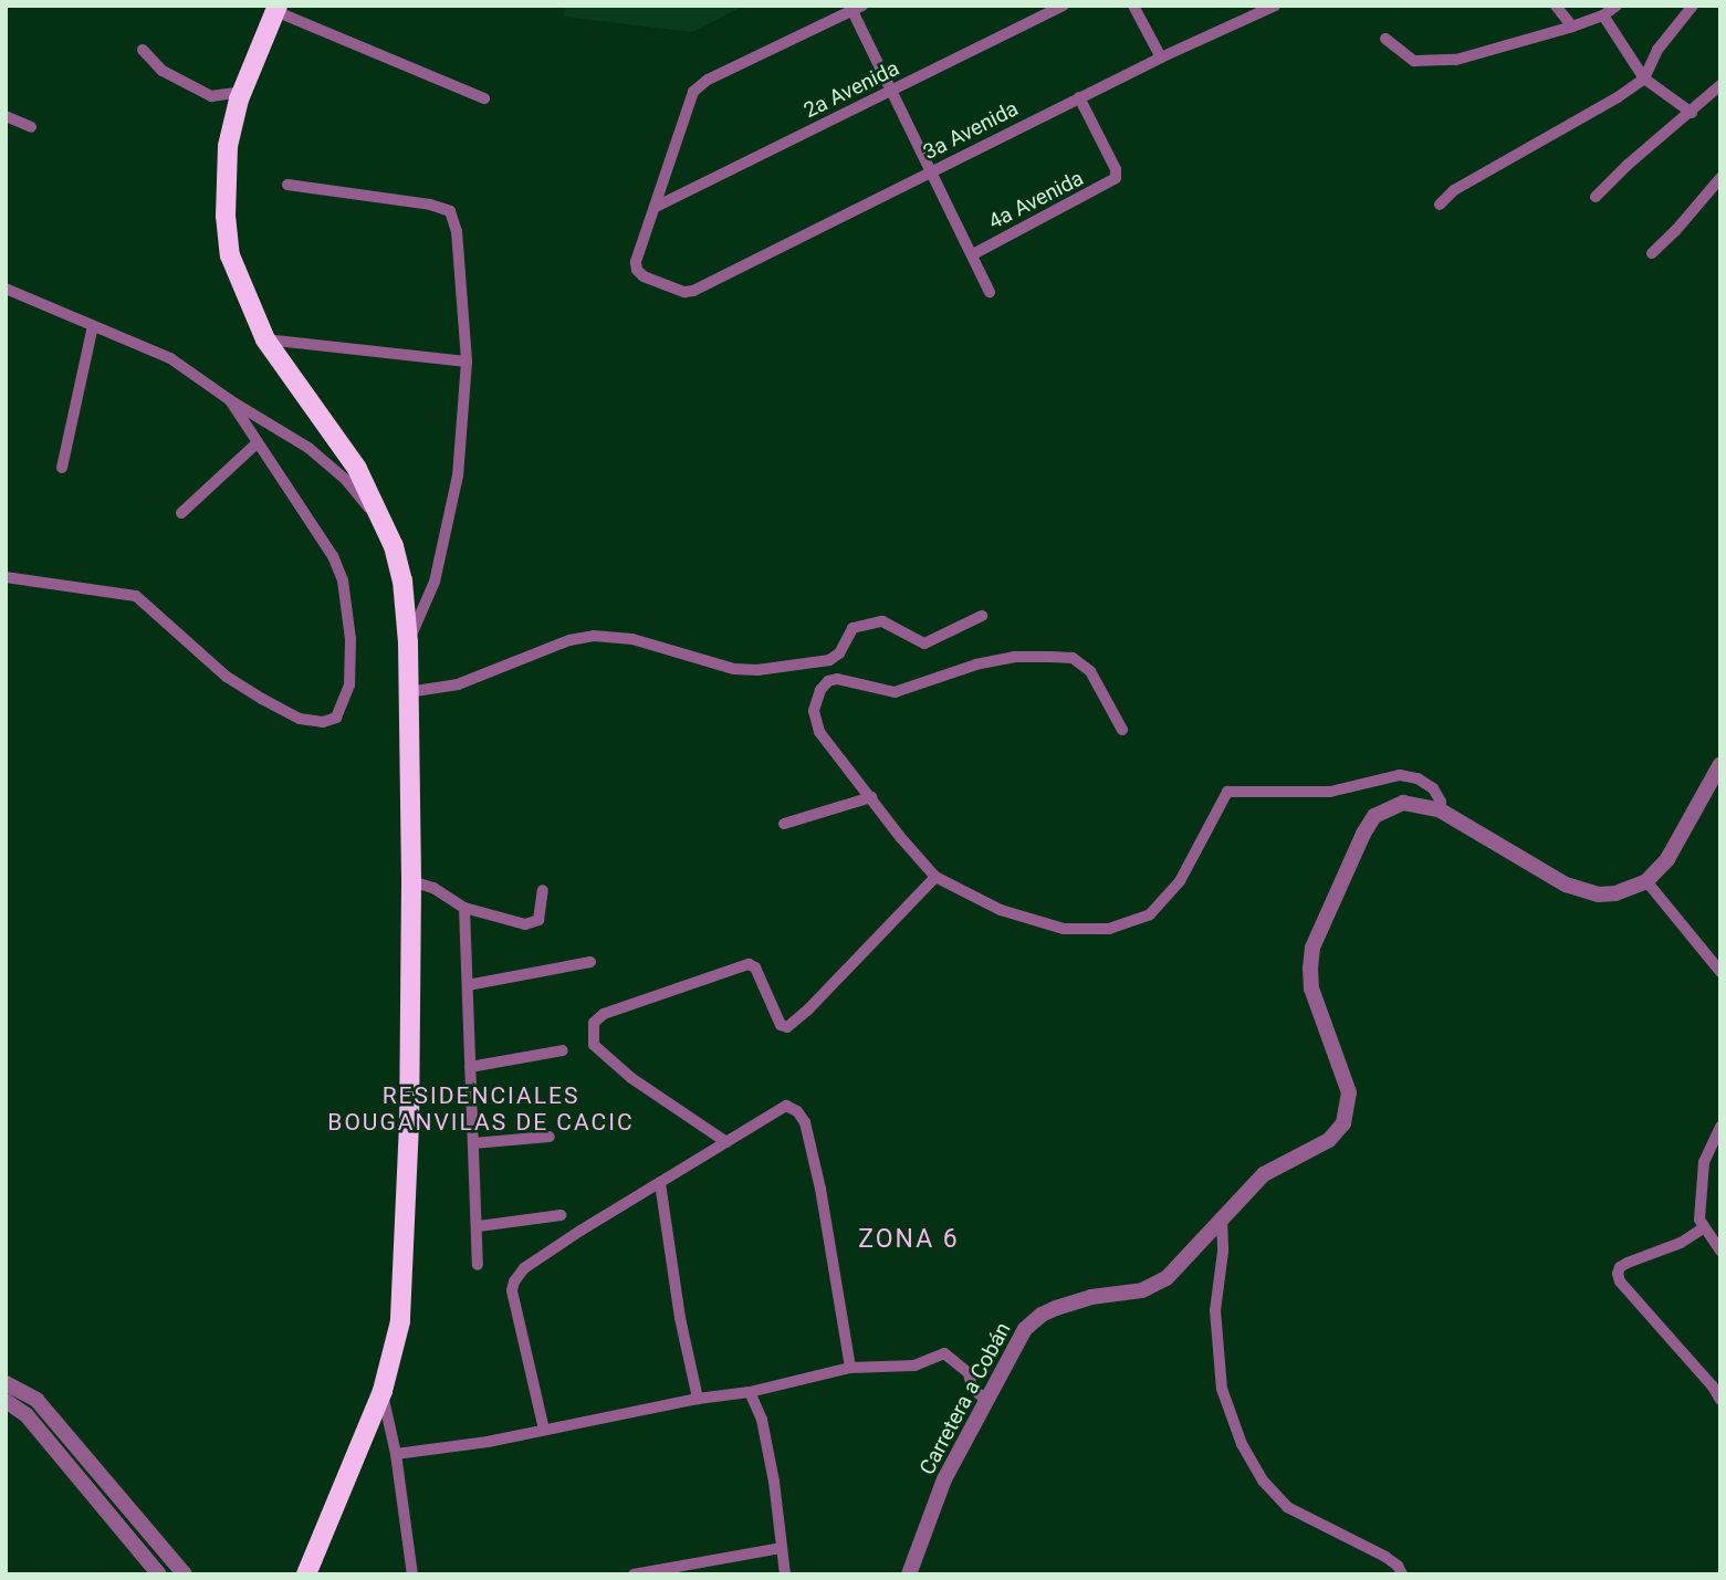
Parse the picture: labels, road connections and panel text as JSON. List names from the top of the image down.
{
  "streets": {
    "street": [
      "2a Avenida",
      "3a Avenida",
      "4a Avenida",
      "Carretera a Cobán"
    ]
  },
  "crossings": [
    ["2a Avenida", "3a Avenida"],
    ["3a Avenida", "4a Avenida"]
  ],
  "districts": ["RESIDENCIALES BOUGANVILAS DE CACIC", "ZONA 6"]
}
